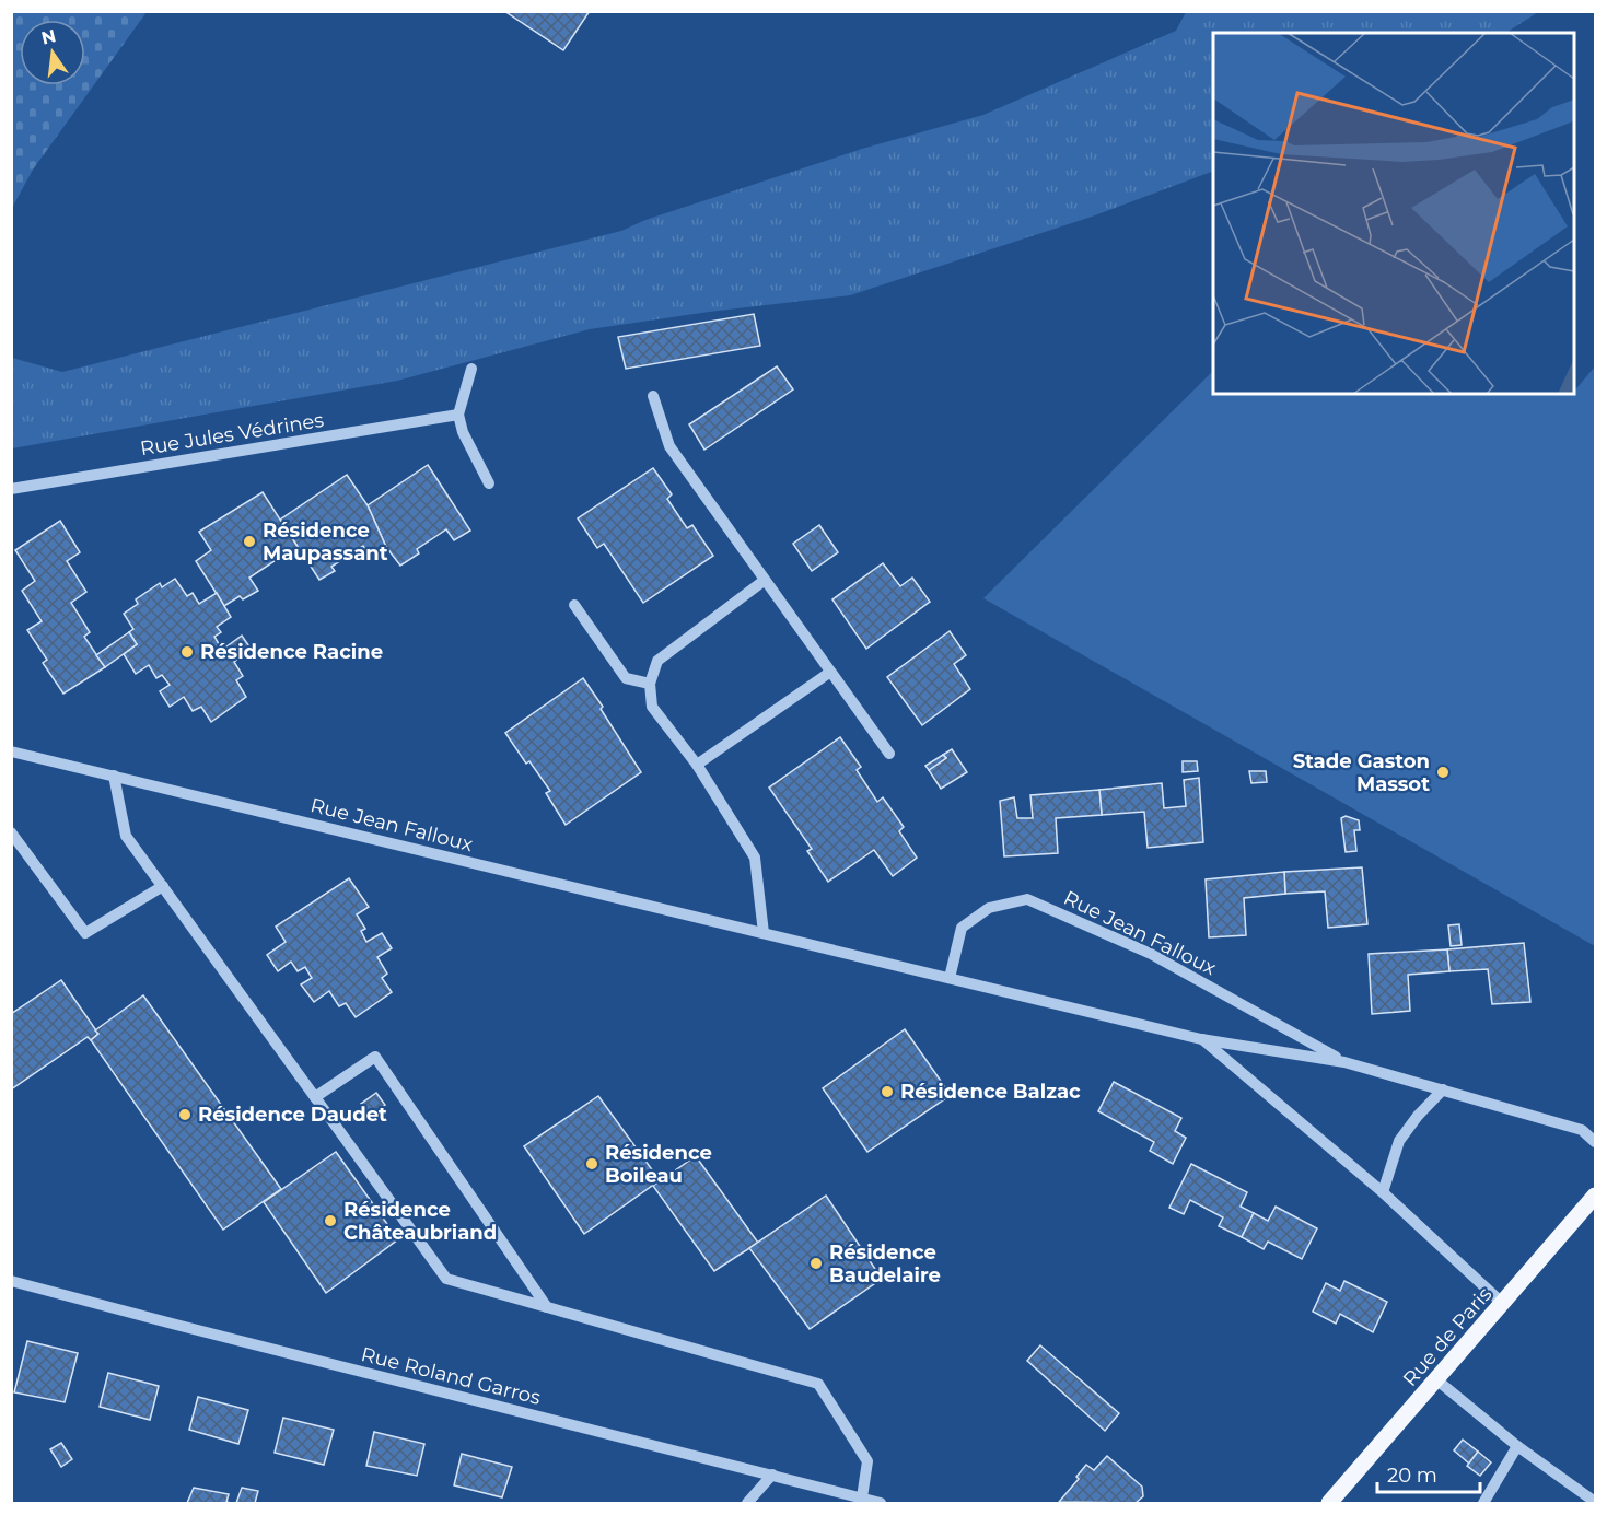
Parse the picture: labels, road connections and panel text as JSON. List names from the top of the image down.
{
  "streets": {
    "main road": ["Rue de Paris"],
    "street": ["Rue Jules Védrines", "Rue Jean Falloux", "Rue Roland Garros"]
  },
  "crossings": [
    ["Rue Jean Falloux", "Rue de Paris"]
  ],
  "places": [
    "Résidence Maupassant",
    "Résidence Racine",
    "Stade Gaston Massot",
    "Résidence Balzac",
    "Résidence Daudet",
    "Résidence Boileau",
    "Résidence Châteaubriand",
    "Résidence Baudelaire"
  ],
  "scale_bar": "20 m",
  "north": "top"
}
